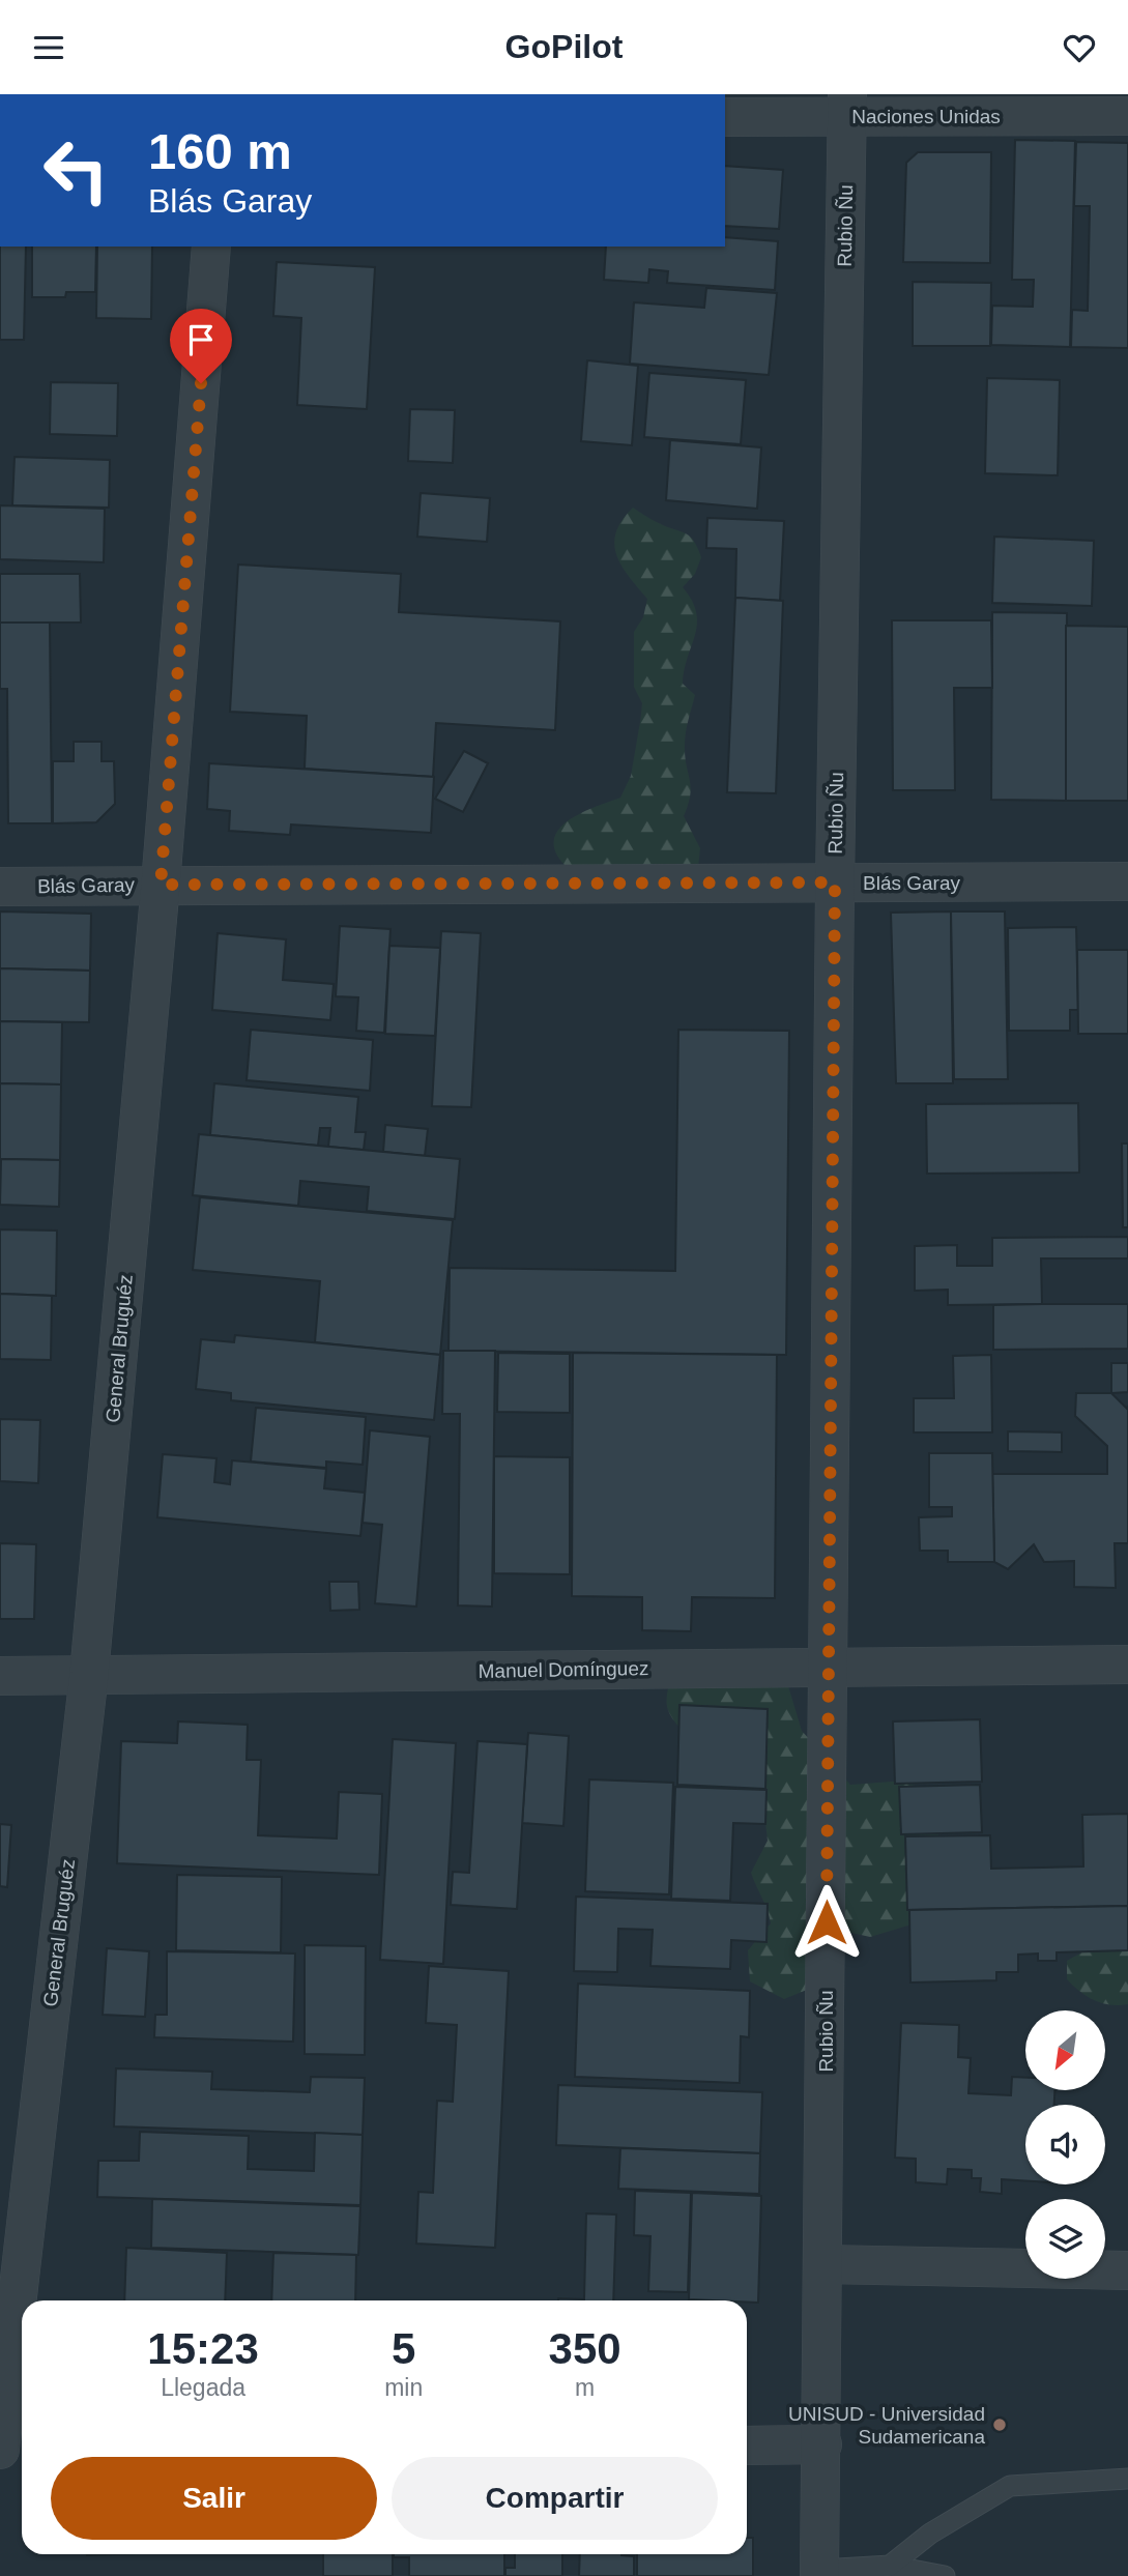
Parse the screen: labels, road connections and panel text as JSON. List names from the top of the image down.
{
  "streets": {
    "street": [
      "Naciones Unidas",
      "Rubio Ñu",
      "Blás Garay",
      "General Bruguéz",
      "Manuel Domínguez"
    ]
  },
  "crossings": [
    ["Naciones Unidas", "Rubio Ñu"],
    ["Rubio Ñu", "Blás Garay"],
    ["Rubio Ñu", "Manuel Domínguez"],
    ["Blás Garay", "General Bruguéz"],
    ["General Bruguéz", "Manuel Domínguez"]
  ],
  "places": ["UNISUD - Universidad Sudamericana"],
  "north": "bottom left",
  "page": {
    "header": "GoPilot",
    "turn": ["160 m", "Blás Garay"],
    "eta": [
      "15:23",
      "Llegada",
      "5",
      "min",
      "350",
      "m"
    ],
    "buttons": ["Salir", "Compartir"]
  }
}
